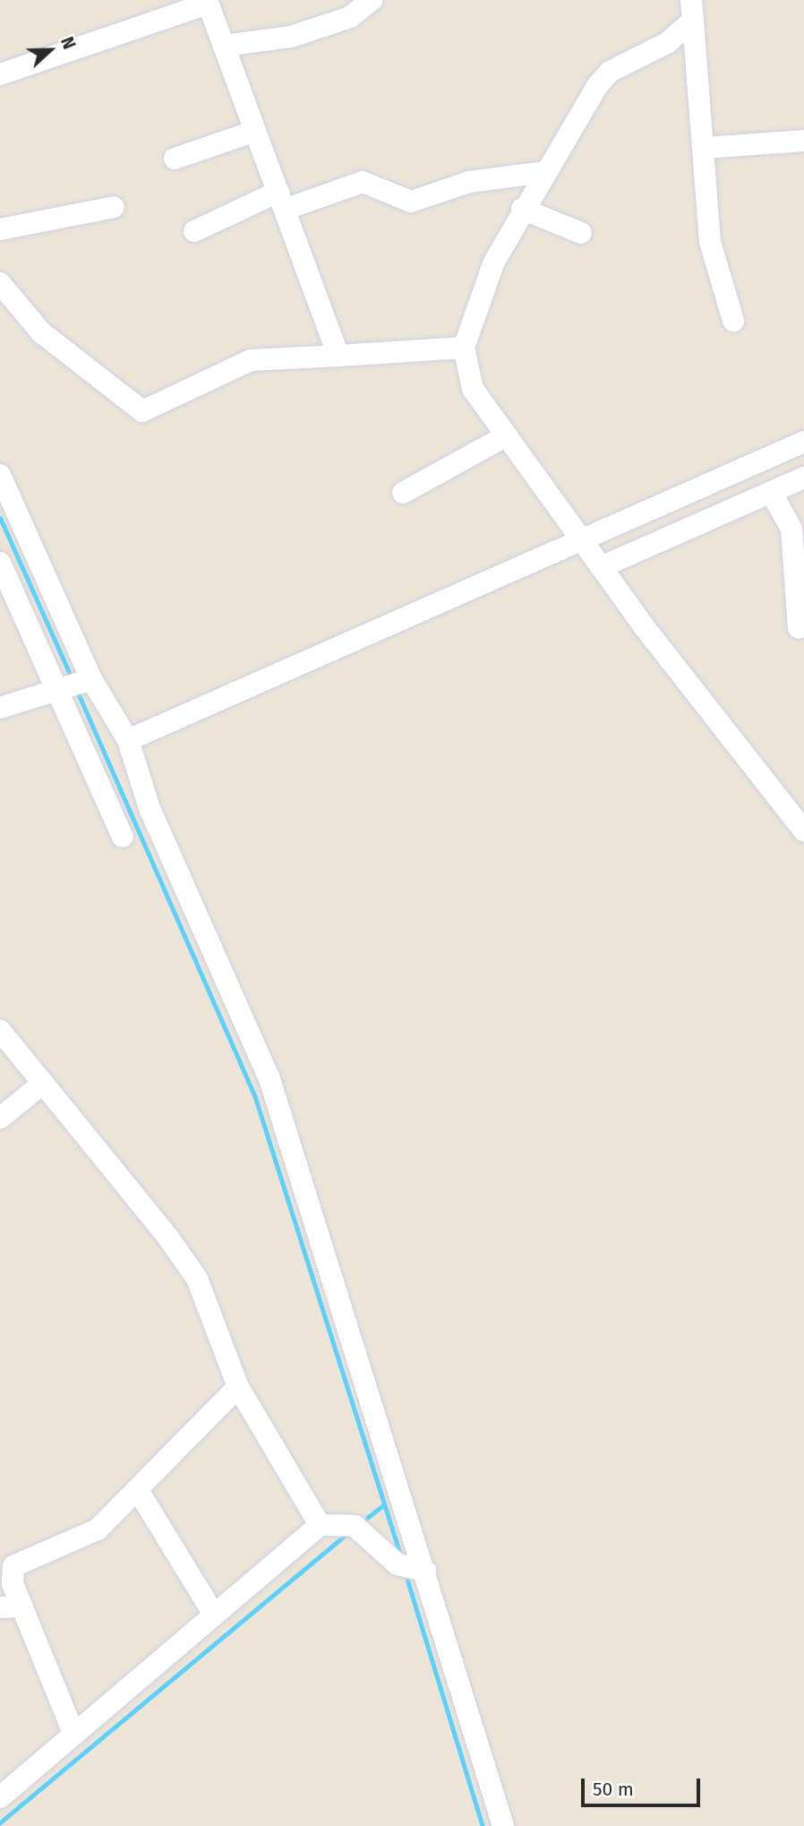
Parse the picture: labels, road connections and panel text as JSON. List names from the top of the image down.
{
  "scale_bar": "50 m",
  "north": "right"
}
